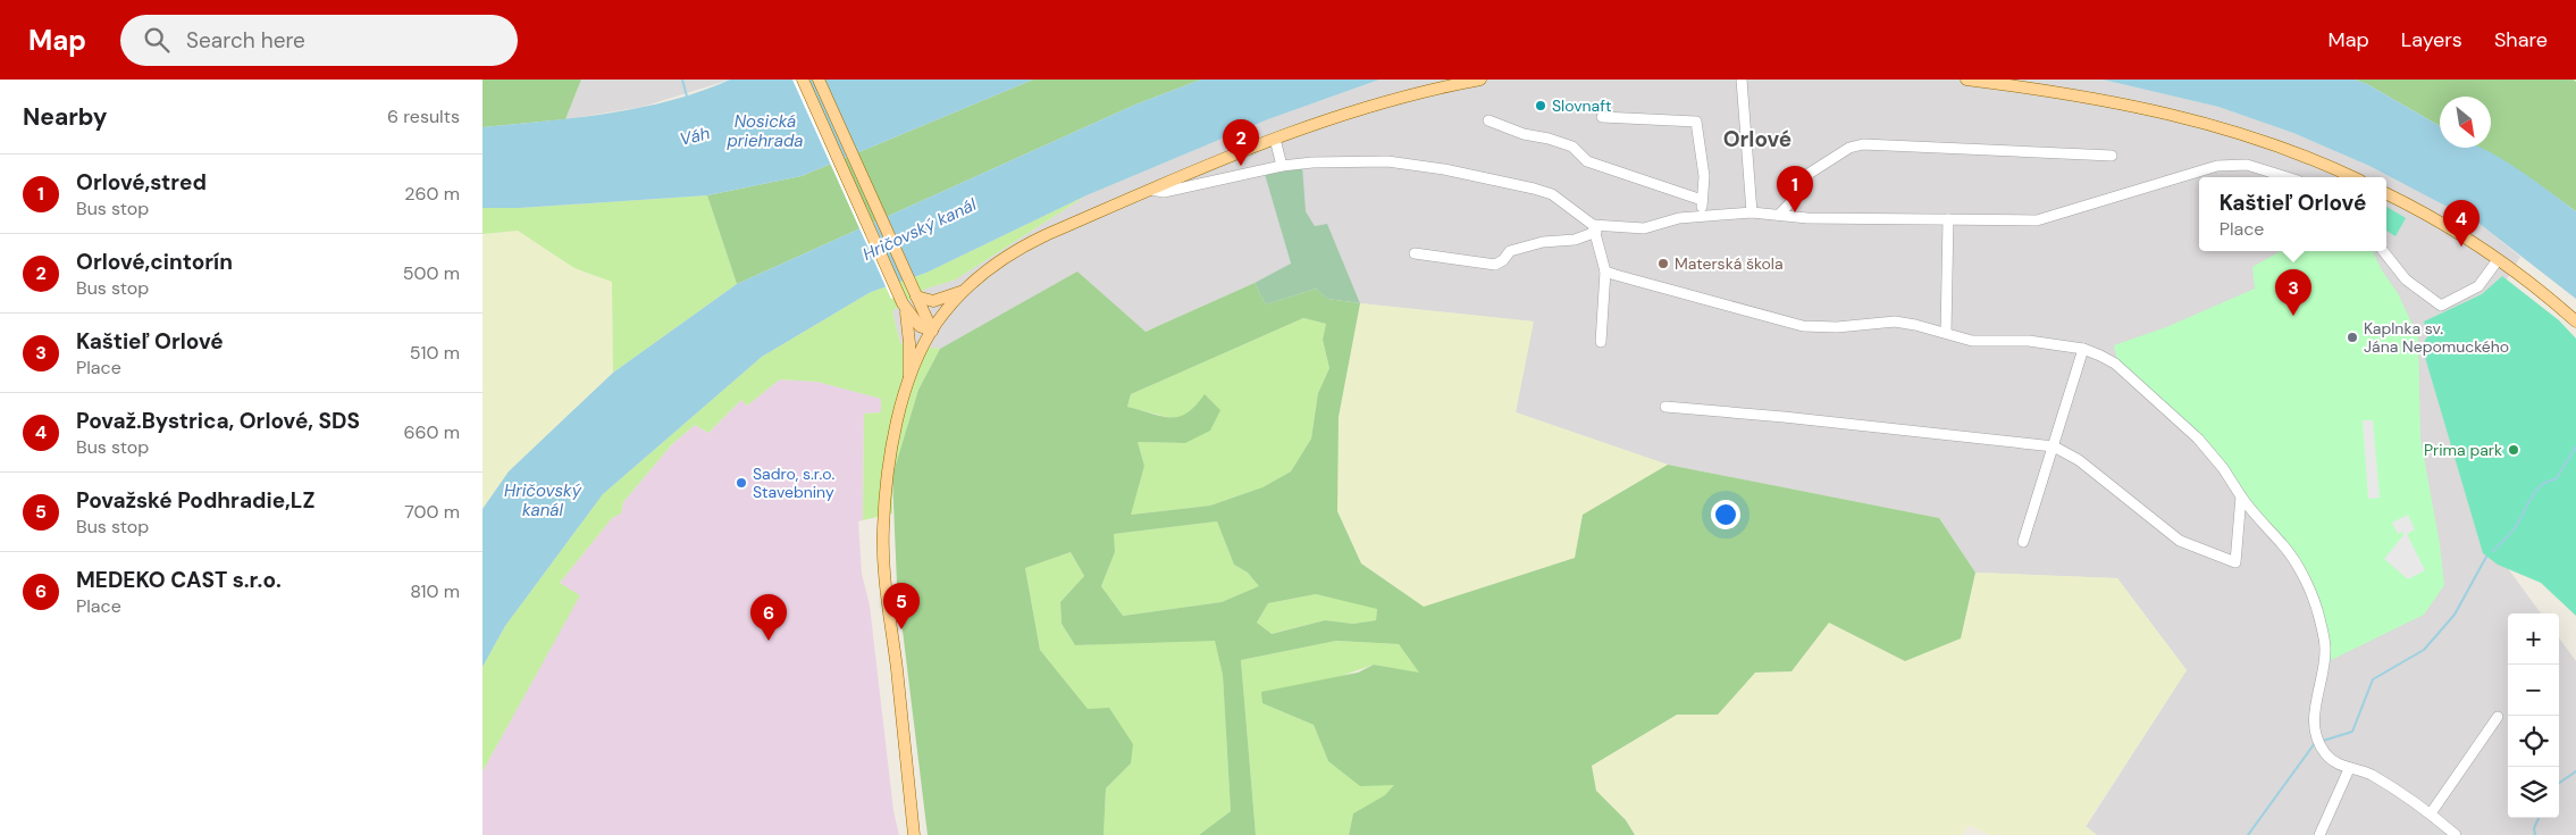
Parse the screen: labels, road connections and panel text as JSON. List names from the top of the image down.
{
  "districts": ["Orlové"],
  "water": ["Nosická priehrada", "Váh", "Hričovský kanál"],
  "places": [
    "Slovnaft",
    "Materská škola",
    "Kaplnka sv. Jána Nepomuckého",
    "Prima park",
    "Sadro, s.r.o. Stavebniny"
  ],
  "north": "bottom right",
  "page": {
    "header": "Map",
    "search": "Search here",
    "nav": ["Map", "Layers", "Share"],
    "heading": ["Nearby", "6 results"],
    "pins": [
      "2",
      "1",
      "4",
      "3",
      "5",
      "6"
    ],
    "list": [
      {
        "mark": "1",
        "name": "Orlové,stred",
        "note": "Bus stop",
        "value": "260 m"
      },
      {
        "mark": "2",
        "name": "Orlové,cintorín",
        "note": "Bus stop",
        "value": "500 m"
      },
      {
        "mark": "3",
        "name": "Kaštieľ Orlové",
        "note": "Place",
        "value": "510 m"
      },
      {
        "mark": "4",
        "name": "Považ.Bystrica, Orlové, SDS",
        "note": "Bus stop",
        "value": "660 m"
      },
      {
        "mark": "5",
        "name": "Považské Podhradie,LZ",
        "note": "Bus stop",
        "value": "700 m"
      },
      {
        "mark": "6",
        "name": "MEDEKO CAST s.r.o.",
        "note": "Place",
        "value": "810 m"
      }
    ],
    "popup": ["Kaštieľ Orlové", "Place"],
    "map_buttons": ["+", "−"]
  }
}
